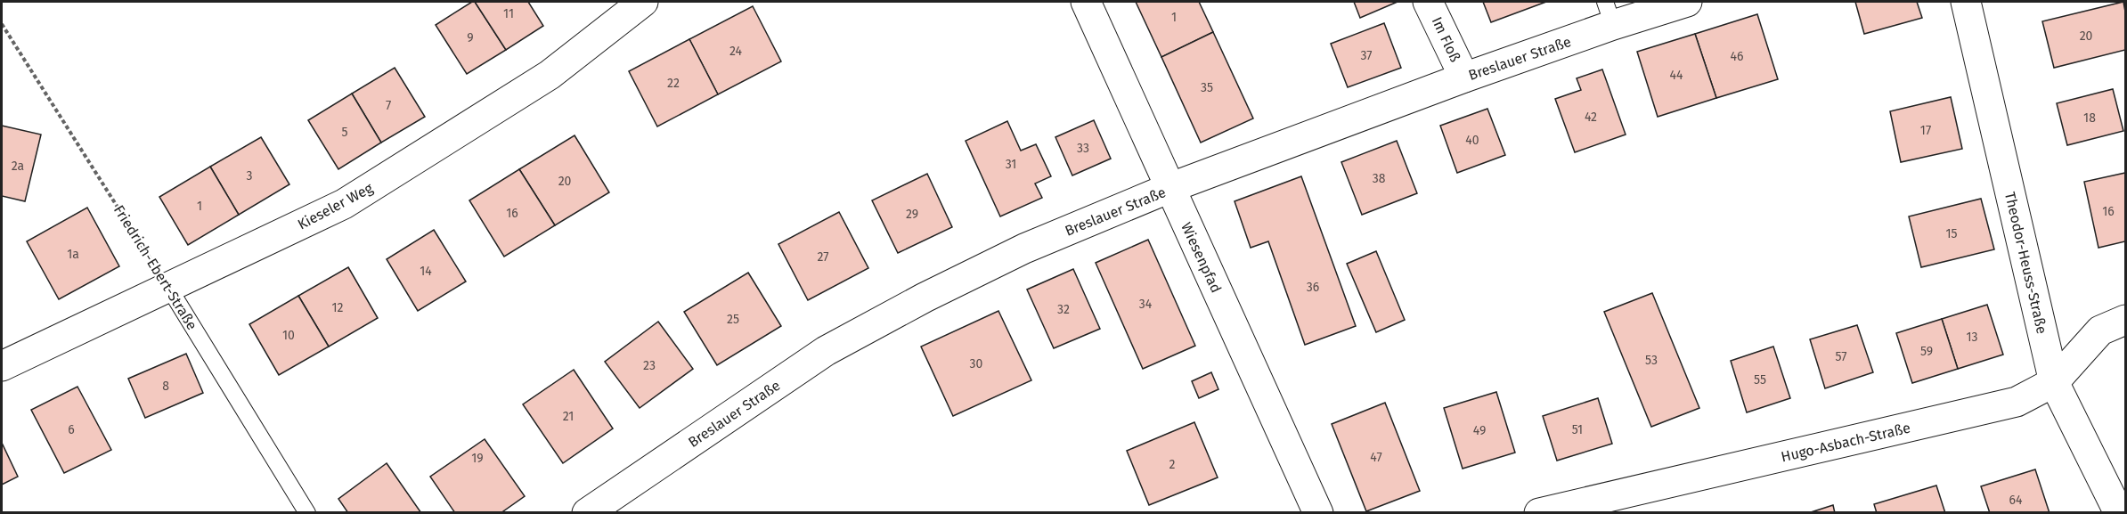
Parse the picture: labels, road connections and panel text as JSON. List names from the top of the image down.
{
  "streets": {
    "street": [
      "Im Floß",
      "Breslauer Straße",
      "Kieseler Weg",
      "Wiesenpfad",
      "Theodor-Heuss-Straße",
      "Hugo-Asbach-Straße"
    ],
    "lane": ["Friedrich-Ebert-Straße"]
  },
  "crossings": [
    ["Im Floß", "Breslauer Straße"],
    ["Breslauer Straße", "Wiesenpfad"],
    ["Kieseler Weg", "Friedrich-Ebert-Straße"],
    ["Theodor-Heuss-Straße", "Hugo-Asbach-Straße"]
  ],
  "house_numbers": [
    "11",
    "1",
    "20",
    "9",
    "24",
    "37",
    "46",
    "44",
    "22",
    "35",
    "7",
    "42",
    "18",
    "17",
    "5",
    "40",
    "33",
    "31",
    "2a",
    "3",
    "38",
    "20",
    "1",
    "16",
    "16",
    "29",
    "15",
    "1a",
    "27",
    "14",
    "36",
    "34",
    "12",
    "32",
    "25",
    "10",
    "13",
    "59",
    "57",
    "53",
    "30",
    "23",
    "55",
    "8",
    "21",
    "6",
    "51",
    "49",
    "47",
    "19",
    "2",
    "64"
  ]
}
